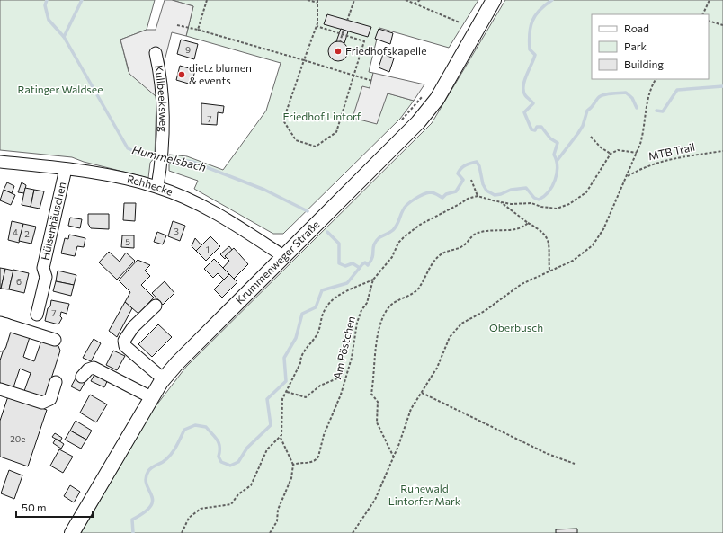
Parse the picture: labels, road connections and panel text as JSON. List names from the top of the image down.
{
  "streets": {
    "main road": ["Krummenweger Straße"],
    "street": ["Kullbeeksweg", "Rehhecke", "Hülsenhäuschen"],
    "path": ["MTB Trail", "Am Pöstchen"]
  },
  "crossings": [
    ["Kullbeeksweg", "Rehhecke"],
    ["Rehhecke", "Hülsenhäuschen"],
    ["Rehhecke", "Krummenweger Straße"]
  ],
  "water": ["Hummelsbach"],
  "parks": [
    "Ratinger Waldsee",
    "Friedhof Lintorf",
    "Oberbusch",
    "Ruhewald Lintorfer Mark"
  ],
  "places": ["Friedhofskapelle", "dietz blumen & events"],
  "house_numbers": [
    "9",
    "7",
    "3",
    "4",
    "2",
    "5",
    "1",
    "6",
    "7",
    "20e"
  ],
  "legend": ["Road", "Park", "Building"],
  "scale_bar": "50 m"
}
